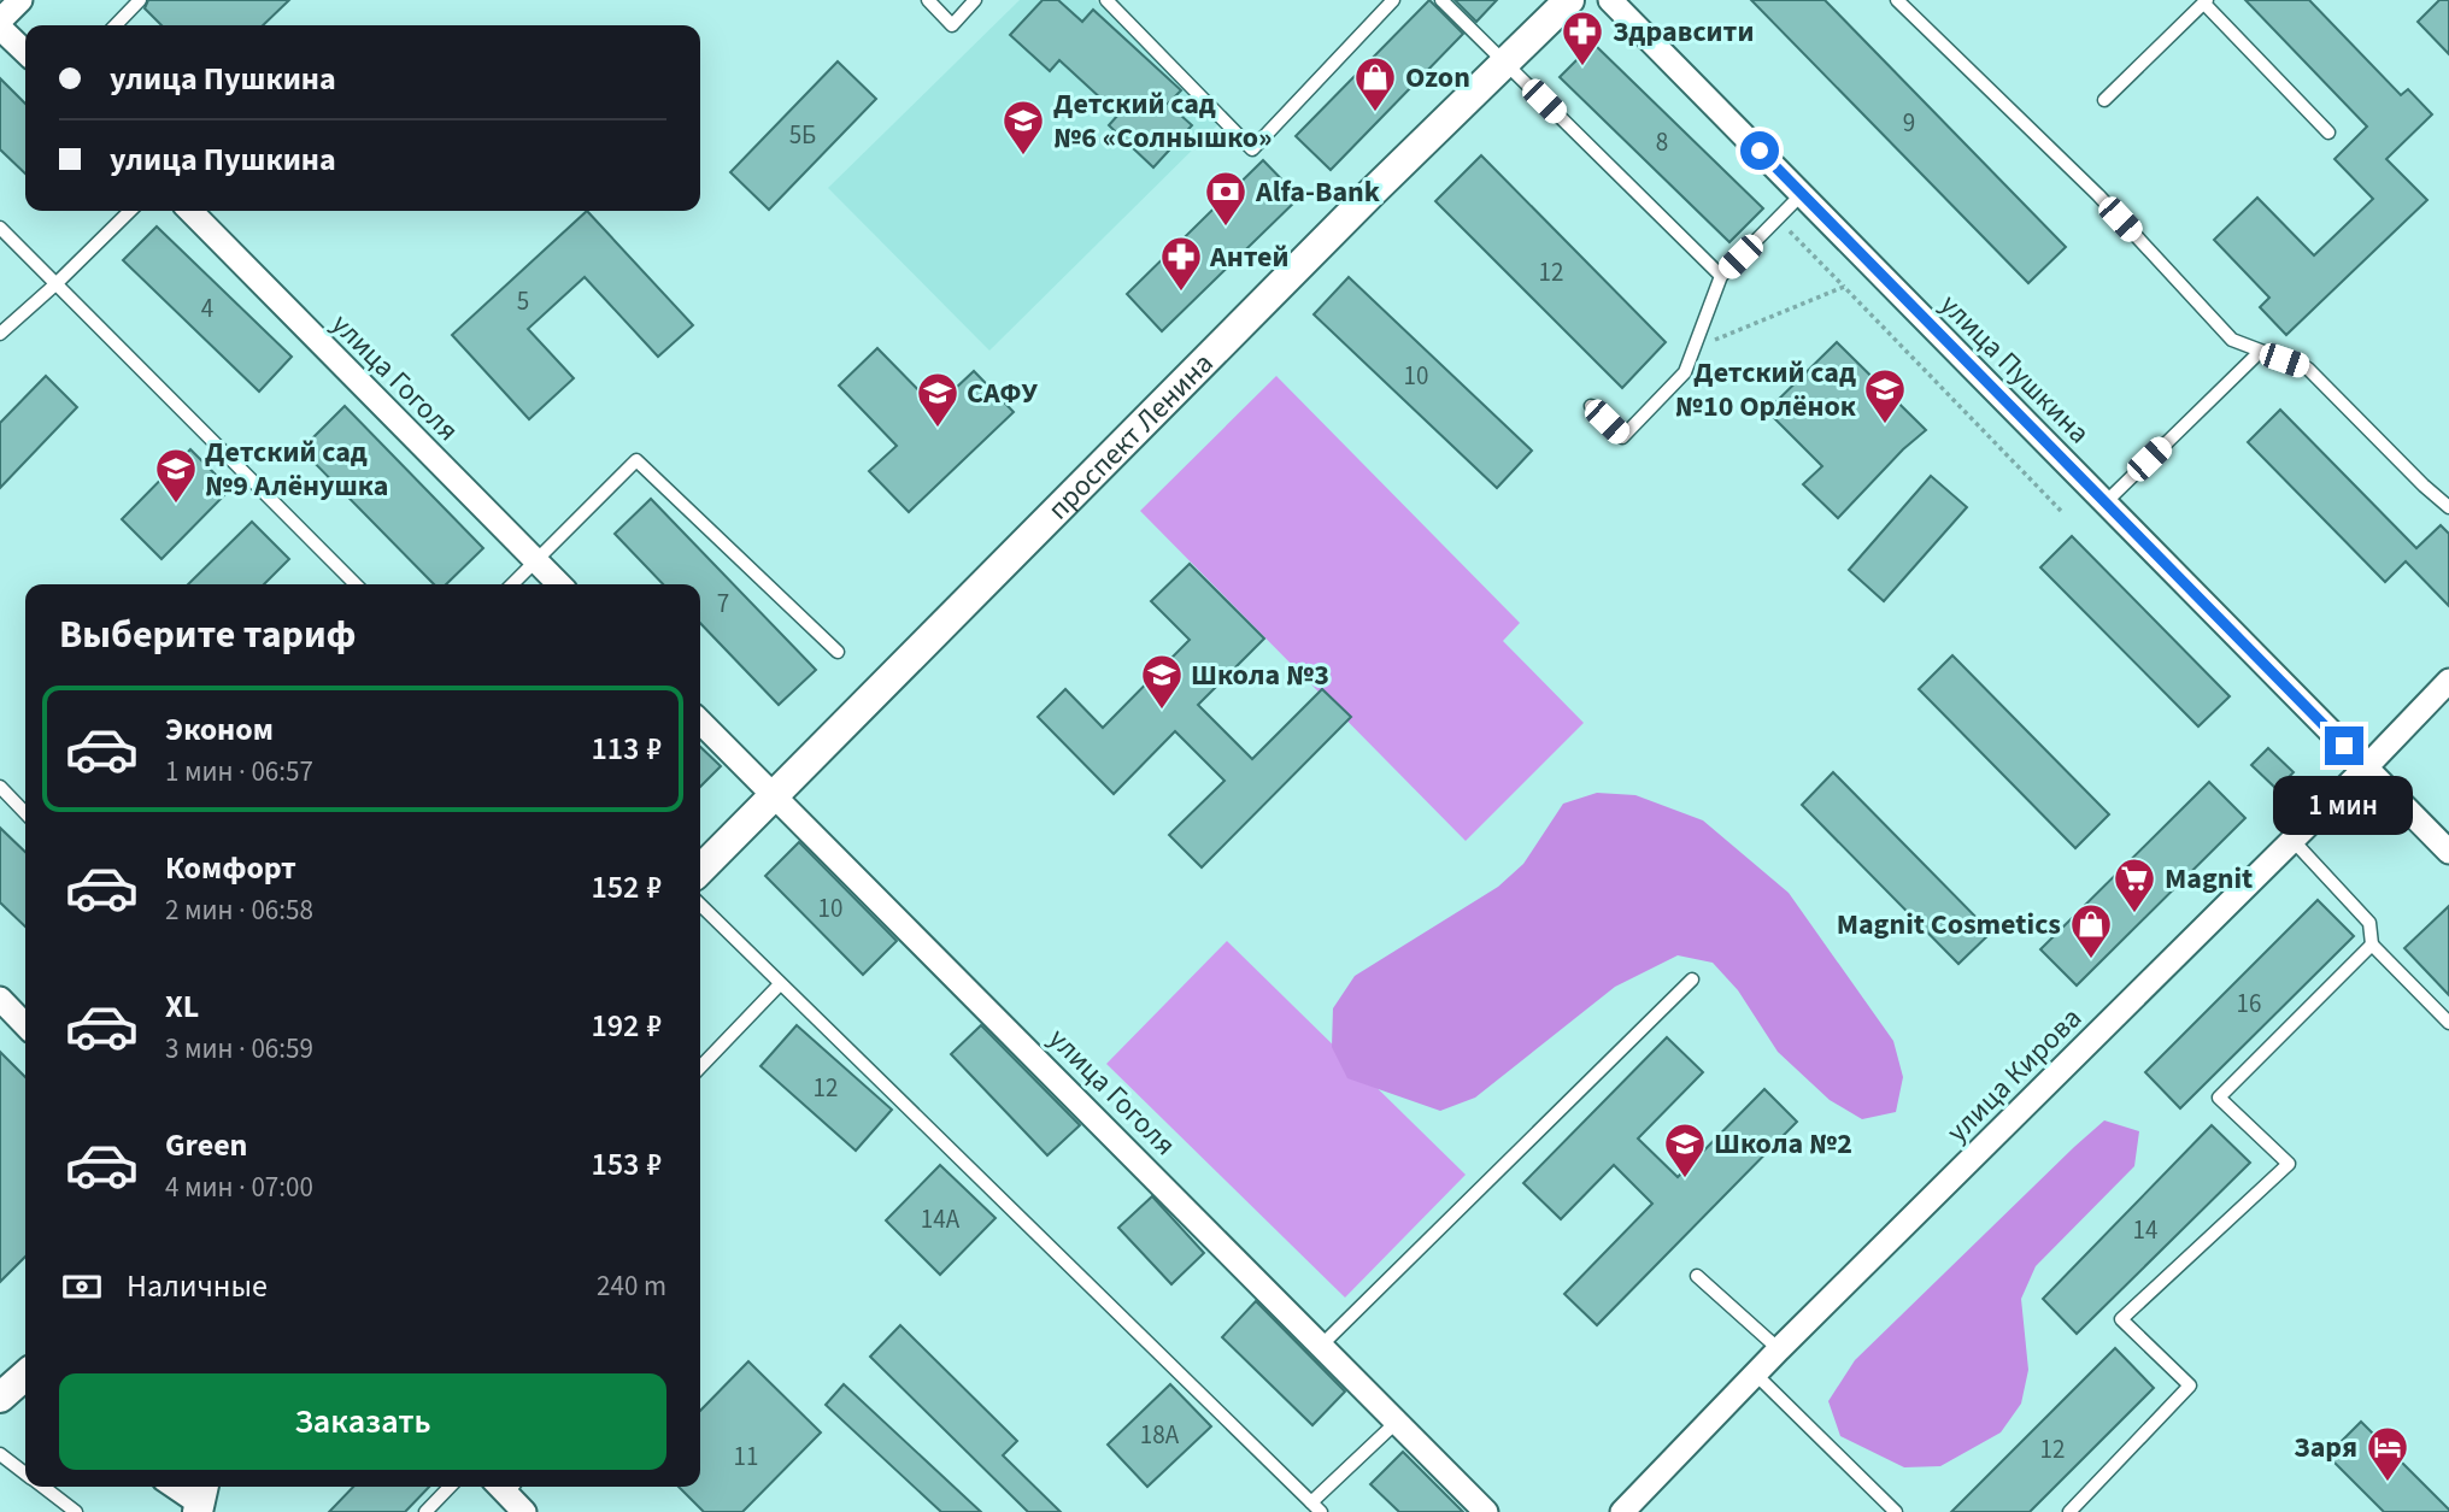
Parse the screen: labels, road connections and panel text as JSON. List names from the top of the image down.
{
  "streets": {
    "street": [
      "улица Пушкина",
      "улица Гоголя",
      "проспект Ленина",
      "улица Кирова"
    ]
  },
  "crossings": [
    ["улица Пушкина", "улица Кирова"],
    ["улица Гоголя", "проспект Ленина"]
  ],
  "places": {
    "pharmacy": ["Здравсити", "Антей"],
    "shop": ["Ozon", "Magnit Cosmetics"],
    "school or university": [
      "Детский сад №6 «Солнышко»",
      "Детский сад №10 Орлёнок",
      "САФУ",
      "Детский сад №9 Алёнушка",
      "Школа №3",
      "Школа №2"
    ],
    "bank": ["Alfa-Bank"],
    "supermarket": ["Magnit"],
    "hotel": ["Заря"]
  },
  "house_numbers": [
    "9",
    "5Б",
    "8",
    "12",
    "5",
    "4",
    "10",
    "7",
    "10",
    "16",
    "12",
    "14А",
    "14",
    "18А",
    "12",
    "11"
  ],
  "page": {
    "banner": ["улица Пушкина", "улица Пушкина"],
    "heading": "Выберите тариф",
    "list": [
      {
        "name": "Эконом",
        "note": "1 мин · 06:57",
        "value": "113 ₽"
      },
      {
        "name": "Комфорт",
        "note": "2 мин · 06:58",
        "value": "152 ₽"
      },
      {
        "name": "XL",
        "note": "3 мин · 06:59",
        "value": "192 ₽"
      },
      {
        "name": "Green",
        "note": "4 мин · 07:00",
        "value": "153 ₽"
      }
    ],
    "bubble": "1 мин",
    "pay": ["Наличные", "240 m"],
    "buttons": "Заказать"
  }
}
